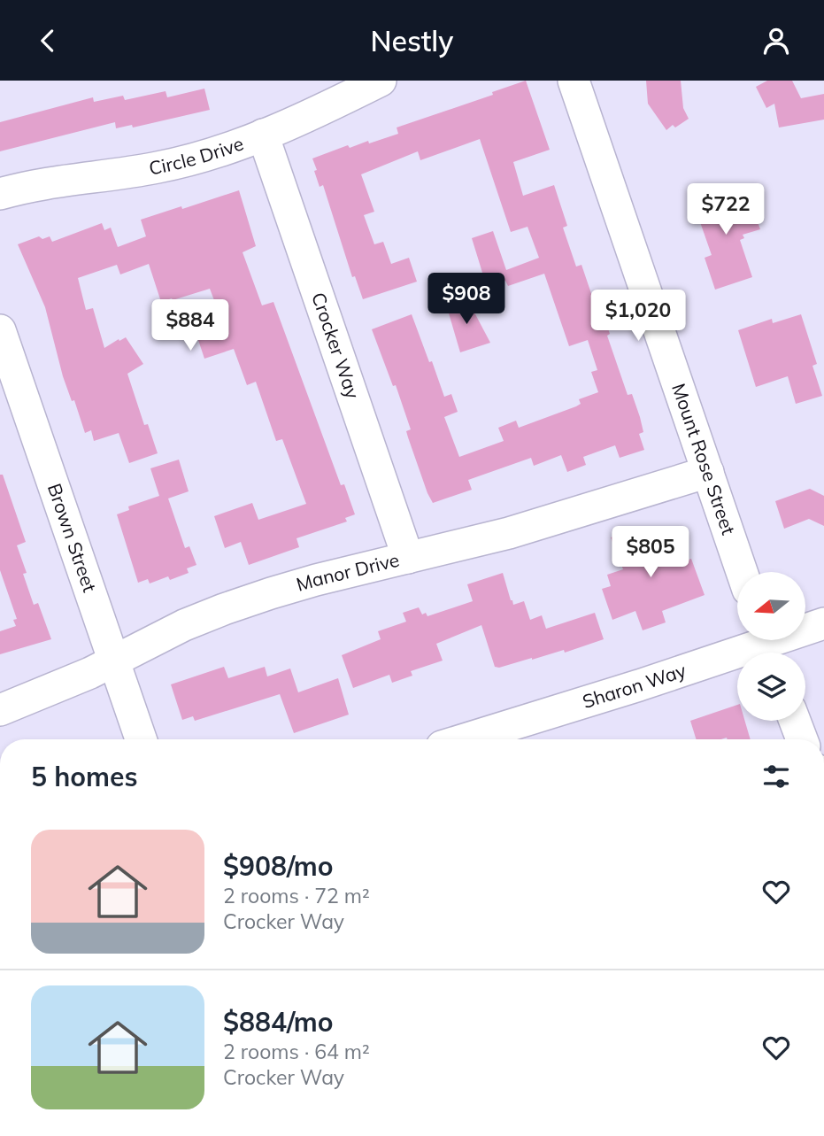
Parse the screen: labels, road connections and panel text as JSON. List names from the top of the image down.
{
  "streets": {
    "street": [
      "Circle Drive",
      "Crocker Way",
      "Mount Rose Street",
      "Brown Street",
      "Manor Drive",
      "Sharon Way"
    ]
  },
  "crossings": [
    ["Circle Drive", "Crocker Way"],
    ["Crocker Way", "Manor Drive"],
    ["Mount Rose Street", "Manor Drive"],
    ["Brown Street", "Manor Drive"]
  ],
  "north": "left",
  "page": {
    "header": "Nestly",
    "price": [
      "$722",
      "$908",
      "$1,020",
      "$884",
      "$805"
    ],
    "heading": "5 homes",
    "list": [
      {
        "name": "$908/mo",
        "note": "2 rooms · 72 m² · Crocker Way"
      },
      {
        "name": "$884/mo",
        "note": "2 rooms · 64 m² · Crocker Way"
      }
    ]
  }
}
